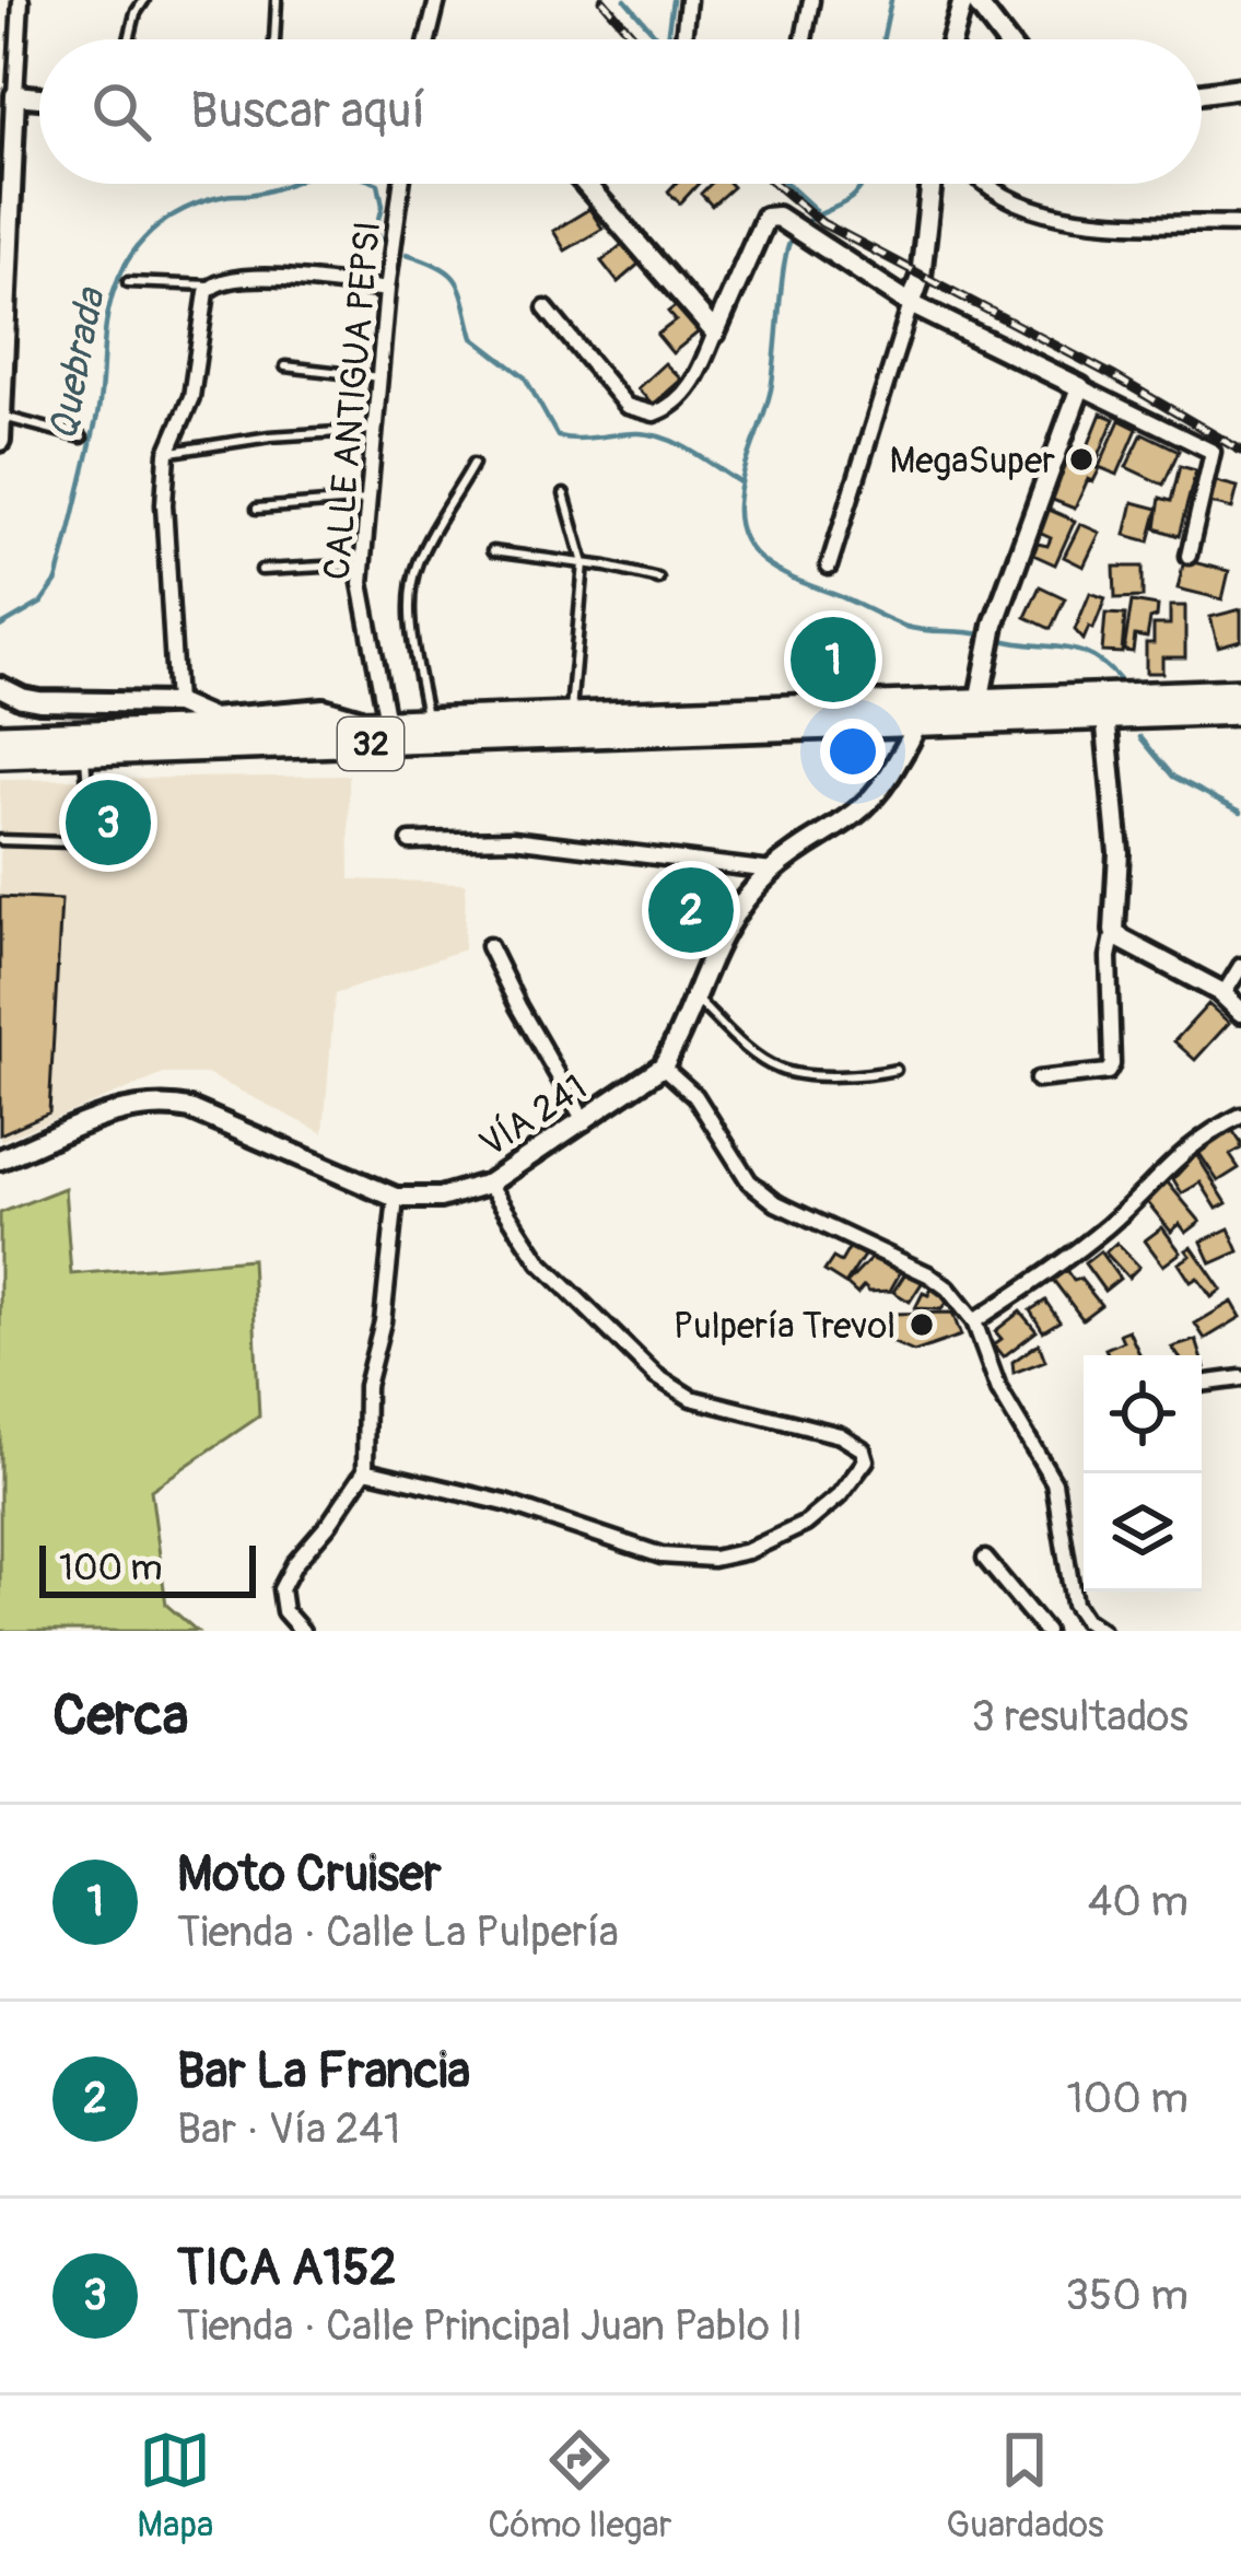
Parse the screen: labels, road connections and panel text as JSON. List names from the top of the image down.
{
  "streets": {
    "highway": ["32"],
    "street": ["CALLE ANTIGUA PEPSI", "VÍA 241"]
  },
  "crossings": [
    ["CALLE ANTIGUA PEPSI", "32"],
    ["32", "VÍA 241"]
  ],
  "water": ["Quebrada"],
  "places": ["MegaSuper", "Pulpería Trevol"],
  "scale_bar": "100 m",
  "page": {
    "search": "Buscar aquí",
    "pins": ["1", "3", "2"],
    "scale": "100 m",
    "heading": ["Cerca", "3 resultados"],
    "list": [
      {
        "mark": "1",
        "name": "Moto Cruiser",
        "note": "Tienda · Calle La Pulpería",
        "value": "40 m"
      },
      {
        "mark": "2",
        "name": "Bar La Francia",
        "note": "Bar · Vía 241",
        "value": "100 m"
      },
      {
        "mark": "3",
        "name": "TICA A152",
        "note": "Tienda · Calle Principal Juan Pablo II",
        "value": "350 m"
      }
    ],
    "nav": ["Mapa", "Cómo llegar", "Guardados"]
  }
}
